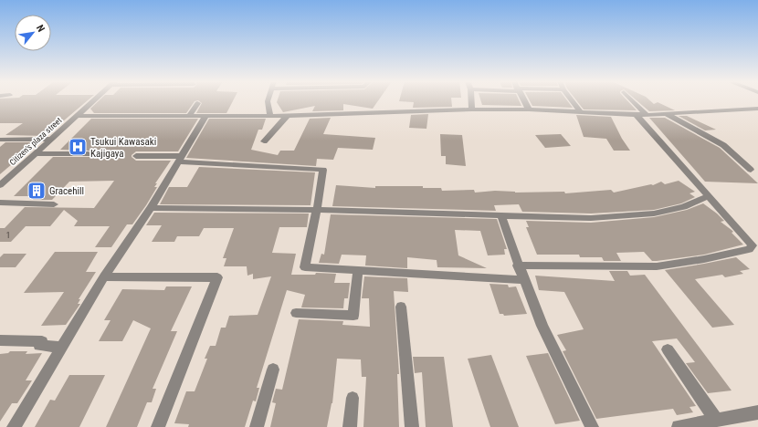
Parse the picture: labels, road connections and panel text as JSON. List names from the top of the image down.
{
  "streets": {
    "street": ["Citizen's plaza street"]
  },
  "places": {
    "hospital": ["Tsukui Kawasaki Kajigaya"],
    "building": ["Gracehill"]
  },
  "house_numbers": ["1"],
  "north": "top right"
}
